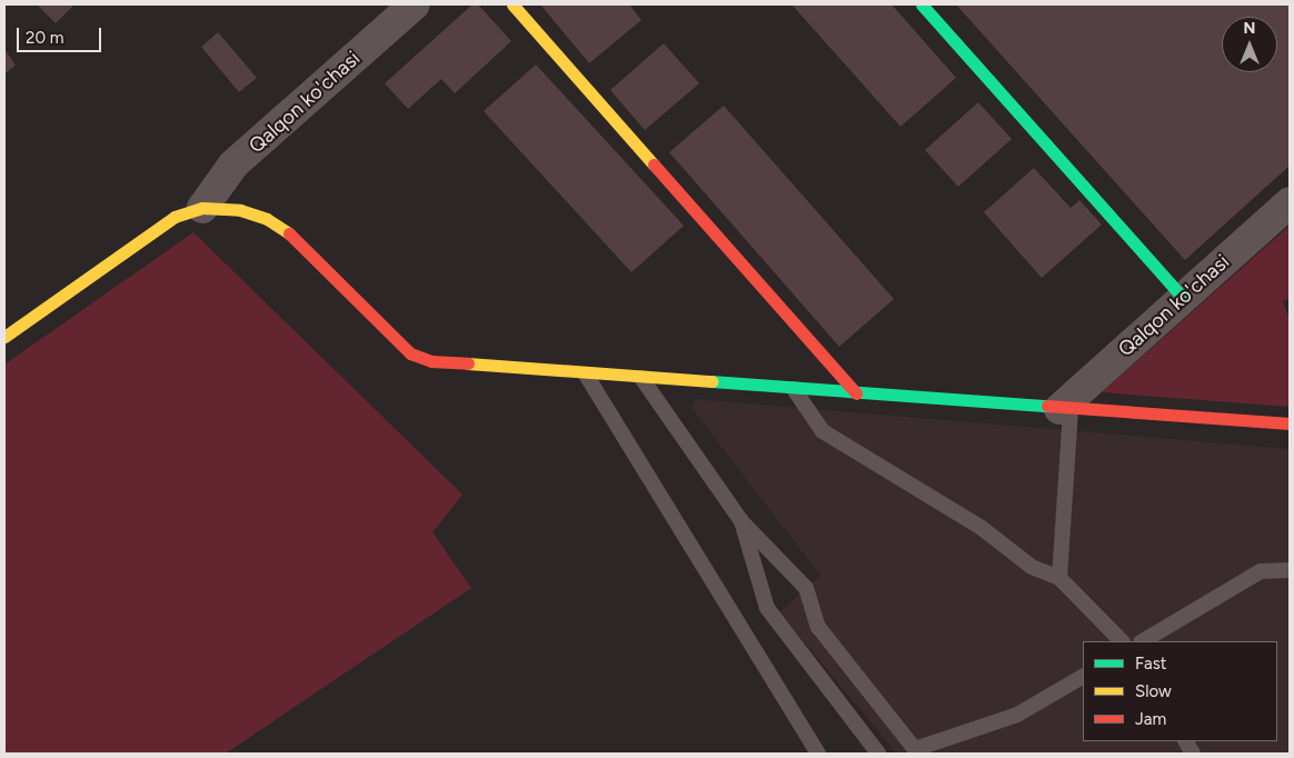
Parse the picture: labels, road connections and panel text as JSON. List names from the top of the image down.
{
  "streets": {
    "street": ["Qalqon ko'chasi"]
  },
  "legend": ["Fast", "Slow", "Jam"],
  "scale_bar": "20 m",
  "north": "top"
}
